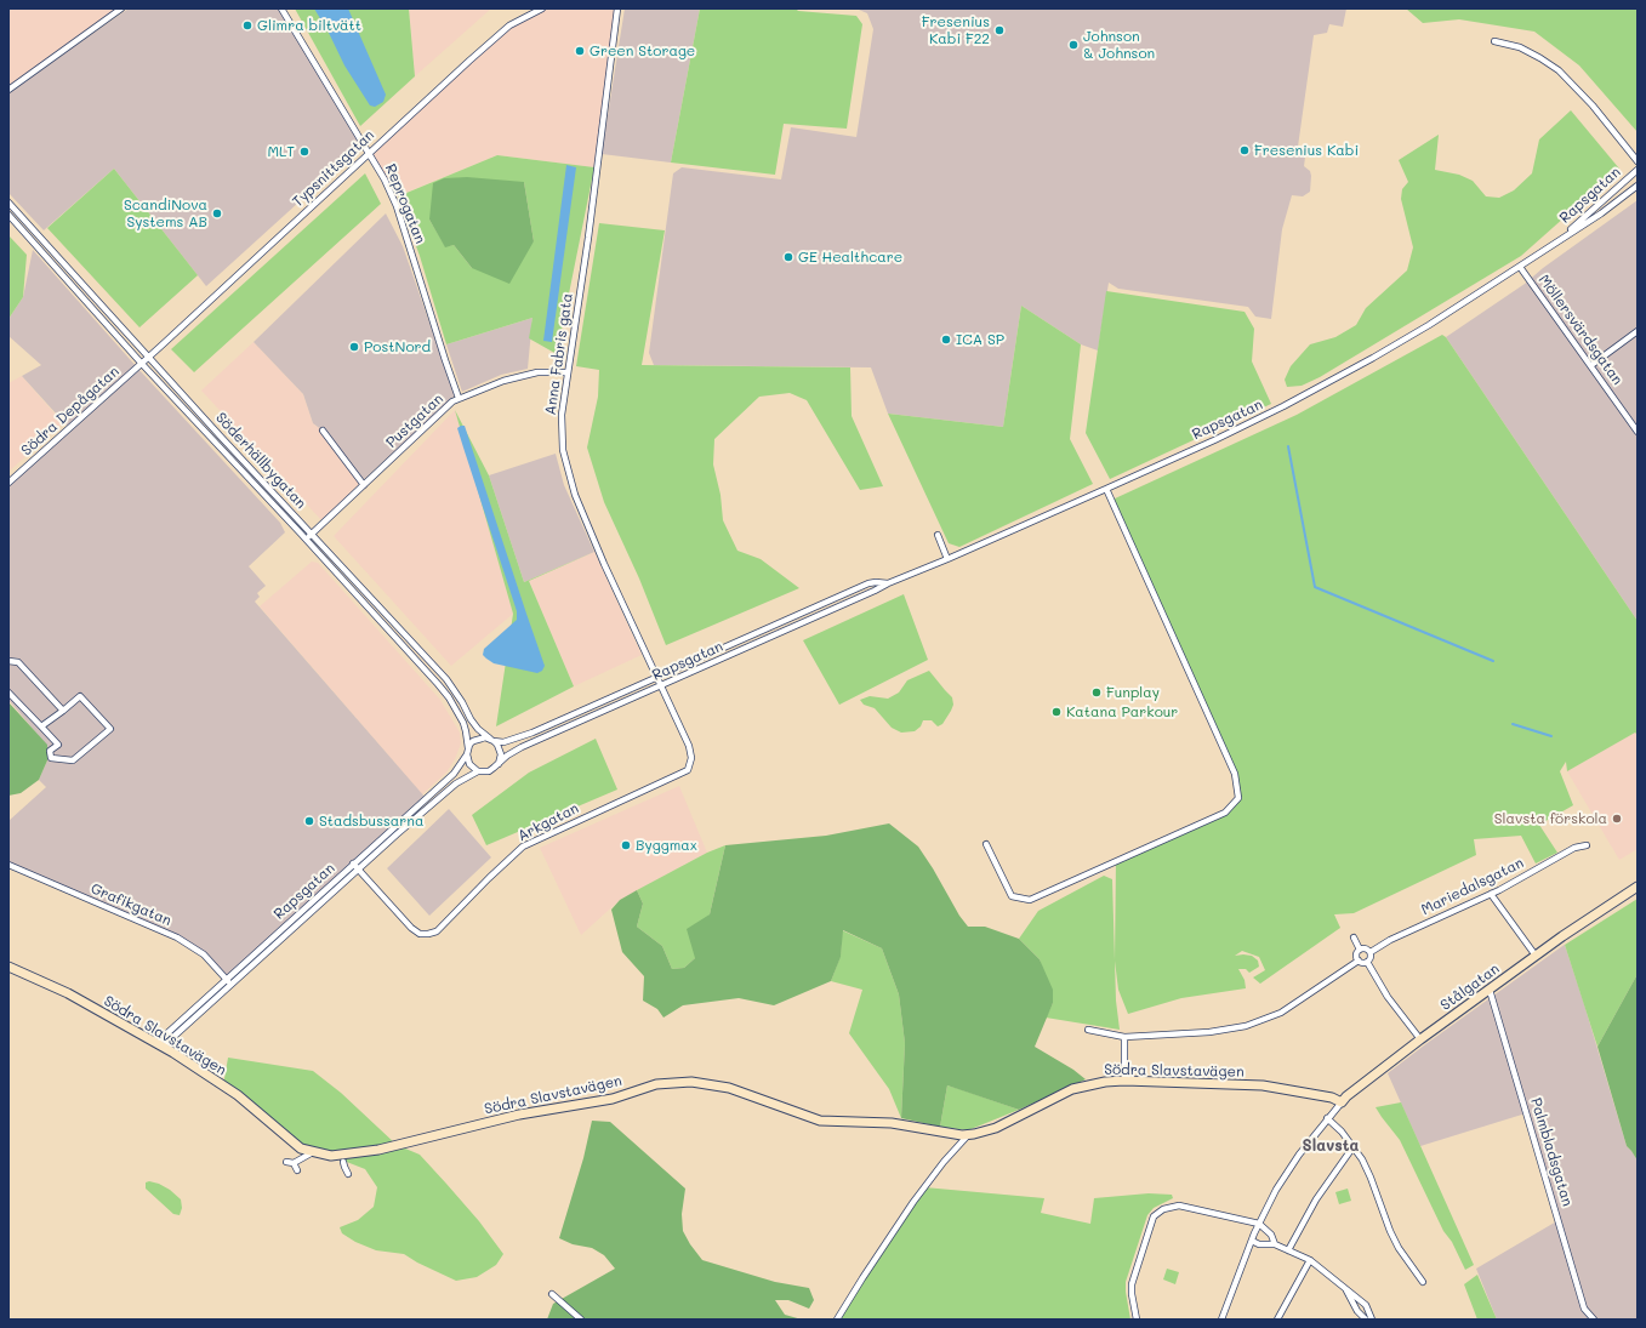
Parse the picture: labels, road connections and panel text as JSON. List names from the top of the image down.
{
  "streets": {
    "street": [
      "Typsnittsgatan",
      "Rapsgatan",
      "Reprogatan",
      "Möllersvärdsgatan",
      "Anna Fabris gata",
      "Södra Depågatan",
      "Pustgatan",
      "Söderhällbygatan",
      "Arkgatan",
      "Mariedalsgatan",
      "Grafikgatan",
      "Stålgatan",
      "Södra Slavstavägen",
      "Palmbladsgatan"
    ]
  },
  "crossings": [
    ["Typsnittsgatan", "Reprogatan"],
    ["Typsnittsgatan", "Södra Depågatan"],
    ["Typsnittsgatan", "Söderhällbygatan"],
    ["Rapsgatan", "Möllersvärdsgatan"],
    ["Rapsgatan", "Anna Fabris gata"],
    ["Rapsgatan", "Söderhällbygatan"],
    ["Rapsgatan", "Arkgatan"],
    ["Rapsgatan", "Grafikgatan"],
    ["Rapsgatan", "Södra Slavstavägen"],
    ["Reprogatan", "Pustgatan"],
    ["Anna Fabris gata", "Pustgatan"],
    ["Anna Fabris gata", "Arkgatan"],
    ["Södra Depågatan", "Söderhällbygatan"],
    ["Pustgatan", "Söderhällbygatan"],
    ["Stålgatan", "Södra Slavstavägen"],
    ["Stålgatan", "Palmbladsgatan"]
  ],
  "districts": ["Slavsta"],
  "places": [
    "Glimra biltvätt",
    "Fresenius Kabi F22",
    "Johnson & Johnson",
    "Green Storage",
    "Fresenius Kabi",
    "MLT",
    "ScandiNova Systems AB",
    "GE Healthcare",
    "ICA SP",
    "PostNord",
    "Funplay",
    "Katana Parkour",
    "Slavsta förskola",
    "Stadsbussarna",
    "Byggmax"
  ]
}
